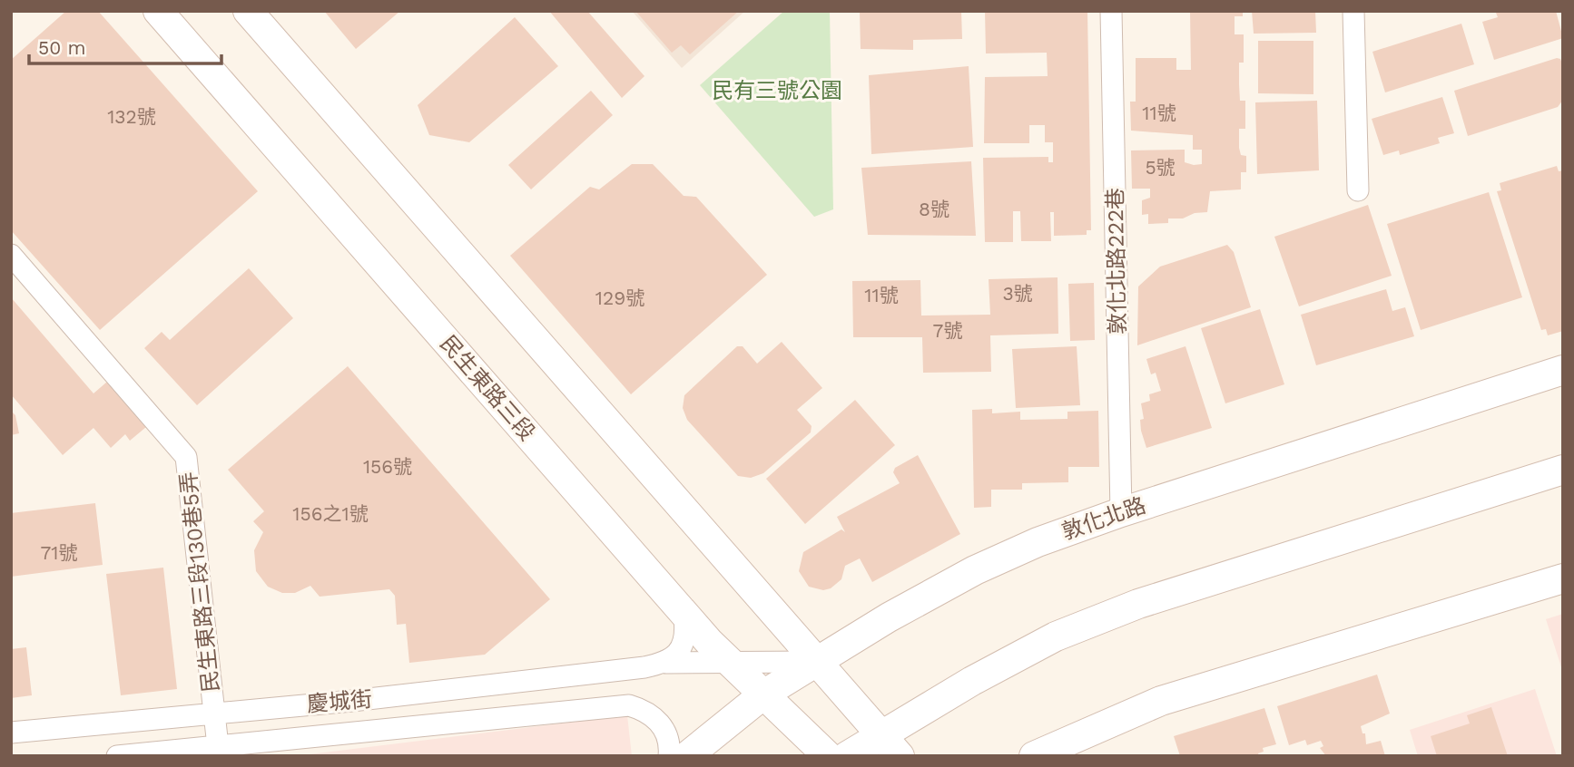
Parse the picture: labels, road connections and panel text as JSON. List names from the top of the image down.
{
  "streets": {
    "main road": ["民生東路三段", "敦化北路"],
    "street": ["敦化北路222巷", "民生東路三段130巷5弄", "慶城街"]
  },
  "crossings": [
    ["敦化北路222巷", "敦化北路"],
    ["民生東路三段", "敦化北路"],
    ["民生東路三段", "慶城街"],
    ["敦化北路", "慶城街"],
    ["民生東路三段130巷5弄", "慶城街"]
  ],
  "parks": ["民有三號公園"],
  "house_numbers": [
    "11號",
    "132號",
    "5號",
    "8號",
    "3號",
    "11號",
    "129號",
    "7號",
    "156號",
    "156之1號",
    "71號"
  ],
  "scale_bar": "50 m"
}
